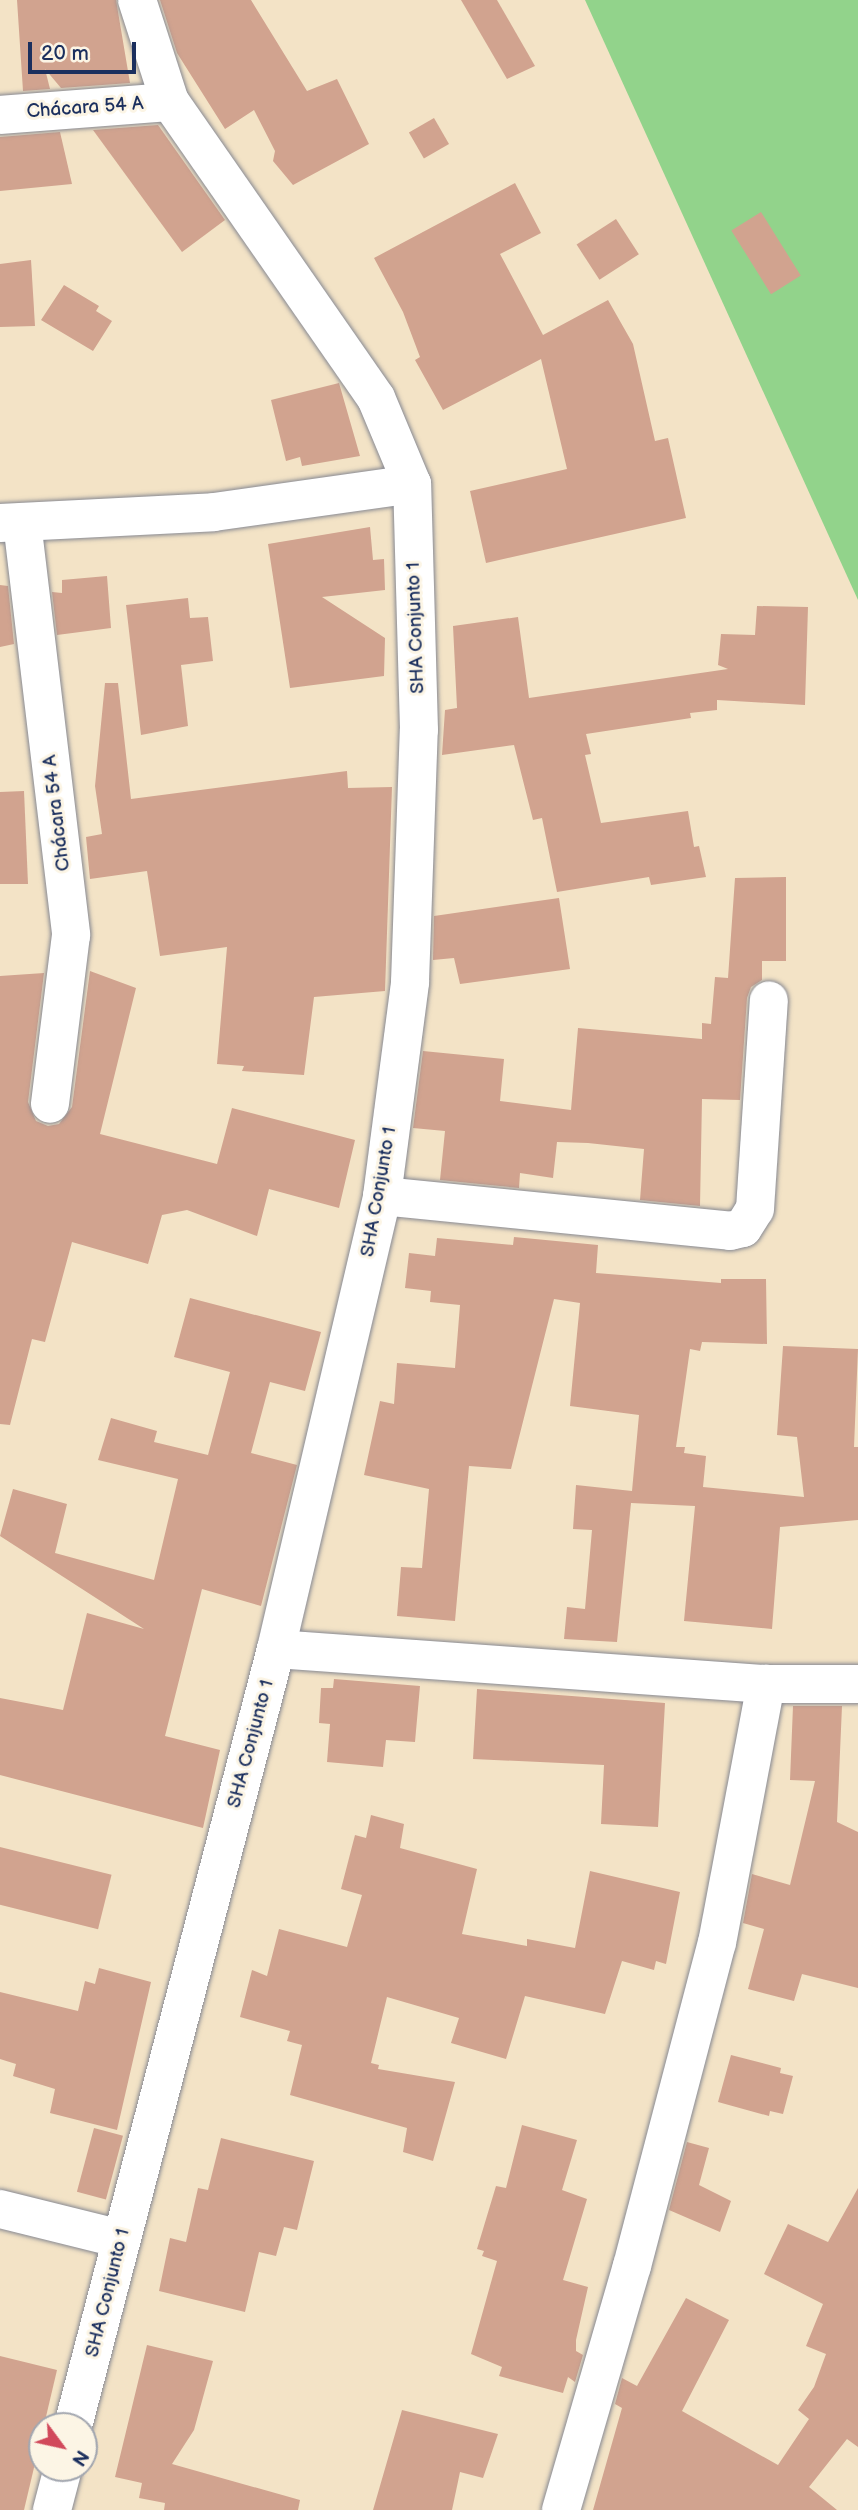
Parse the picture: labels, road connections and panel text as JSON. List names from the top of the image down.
{
  "streets": {
    "street": ["Chácara 54 A", "SHA Conjunto 1"]
  },
  "crossings": [
    ["Chácara 54 A", "SHA Conjunto 1"]
  ],
  "scale_bar": "20 m",
  "north": "bottom right"
}
